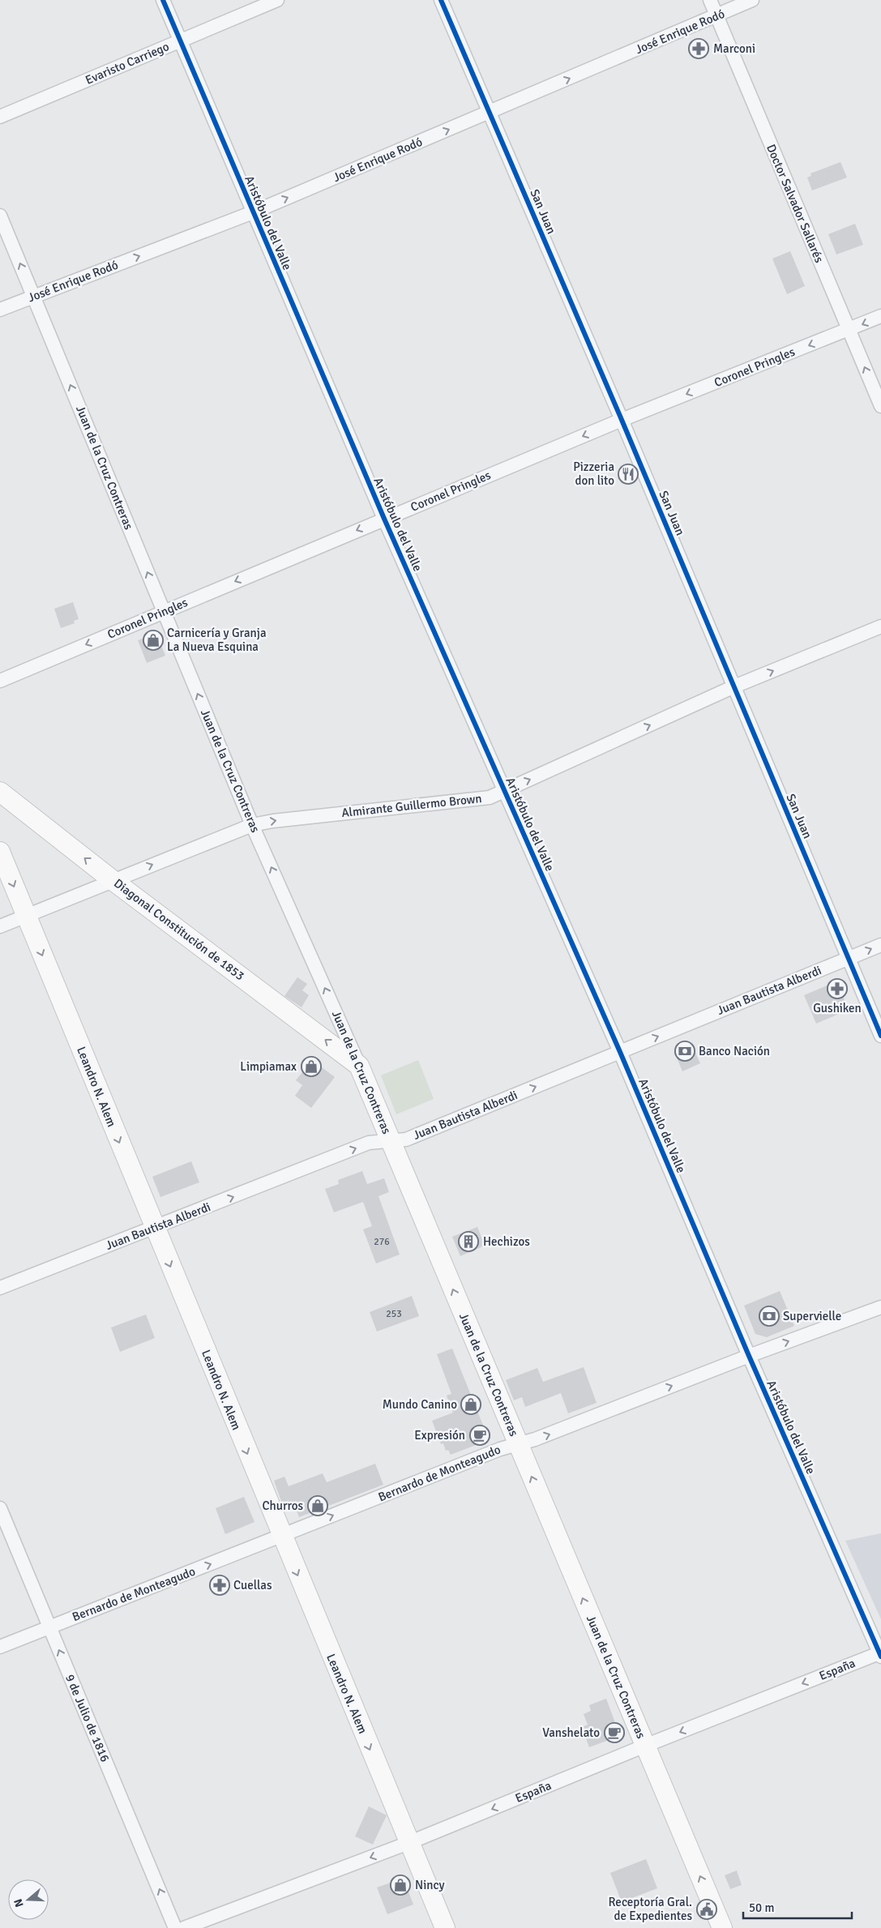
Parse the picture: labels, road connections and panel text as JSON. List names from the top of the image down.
{
  "streets": {
    "main road": ["Juan de la Cruz Contreras", "Diagonal Constitución de 1853", "Leandro N. Alem"],
    "street": [
      "José Enrique Rodó",
      "Evaristo Carriego",
      "Doctor Salvador Sallarés",
      "San Juan",
      "Aristóbulo del Valle",
      "Coronel Pringles",
      "Almirante Guillermo Brown",
      "Juan Bautista Alberdi",
      "Bernardo de Monteagudo",
      "España",
      "9 de Julio de 1816"
    ]
  },
  "crossings": [
    ["José Enrique Rodó", "Doctor Salvador Sallarés"],
    ["José Enrique Rodó", "San Juan"],
    ["José Enrique Rodó", "Aristóbulo del Valle"],
    ["José Enrique Rodó", "Juan de la Cruz Contreras"],
    ["Evaristo Carriego", "Aristóbulo del Valle"],
    ["Doctor Salvador Sallarés", "Coronel Pringles"],
    ["San Juan", "Coronel Pringles"],
    ["San Juan", "Almirante Guillermo Brown"],
    ["San Juan", "Juan Bautista Alberdi"],
    ["Aristóbulo del Valle", "Coronel Pringles"],
    ["Aristóbulo del Valle", "Almirante Guillermo Brown"],
    ["Aristóbulo del Valle", "Juan Bautista Alberdi"],
    ["Aristóbulo del Valle", "Bernardo de Monteagudo"],
    ["Aristóbulo del Valle", "España"],
    ["Coronel Pringles", "Juan de la Cruz Contreras"],
    ["Juan de la Cruz Contreras", "Almirante Guillermo Brown"],
    ["Juan de la Cruz Contreras", "Diagonal Constitución de 1853"],
    ["Juan de la Cruz Contreras", "Juan Bautista Alberdi"],
    ["Juan de la Cruz Contreras", "Bernardo de Monteagudo"],
    ["Juan de la Cruz Contreras", "España"],
    ["Almirante Guillermo Brown", "Diagonal Constitución de 1853"],
    ["Almirante Guillermo Brown", "Leandro N. Alem"],
    ["Juan Bautista Alberdi", "Leandro N. Alem"],
    ["Leandro N. Alem", "Bernardo de Monteagudo"],
    ["Leandro N. Alem", "España"],
    ["Bernardo de Monteagudo", "9 de Julio de 1816"]
  ],
  "one_way": [
    "José Enrique Rodó",
    "Coronel Pringles",
    "Juan de la Cruz Contreras",
    "Almirante Guillermo Brown",
    "Diagonal Constitución de 1853",
    "Juan Bautista Alberdi",
    "Leandro N. Alem",
    "Bernardo de Monteagudo",
    "España",
    "9 de Julio de 1816"
  ],
  "places": {
    "pharmacy": ["Marconi", "Gushiken", "Cuellas"],
    "restaurant": ["Pizzeria don lito"],
    "shop": [
      "Carnicería y Granja La Nueva Esquina",
      "Limpiamax",
      "Mundo Canino",
      "Churros",
      "Nincy"
    ],
    "bank": ["Banco Nación", "Supervielle"],
    "building": ["Hechizos"],
    "cafe": ["Expresión", "Vanshelato"],
    "public building": ["Receptoría Gral. de Expedientes"]
  },
  "house_numbers": ["276", "253"],
  "scale_bar": "50 m",
  "north": "left"
}
